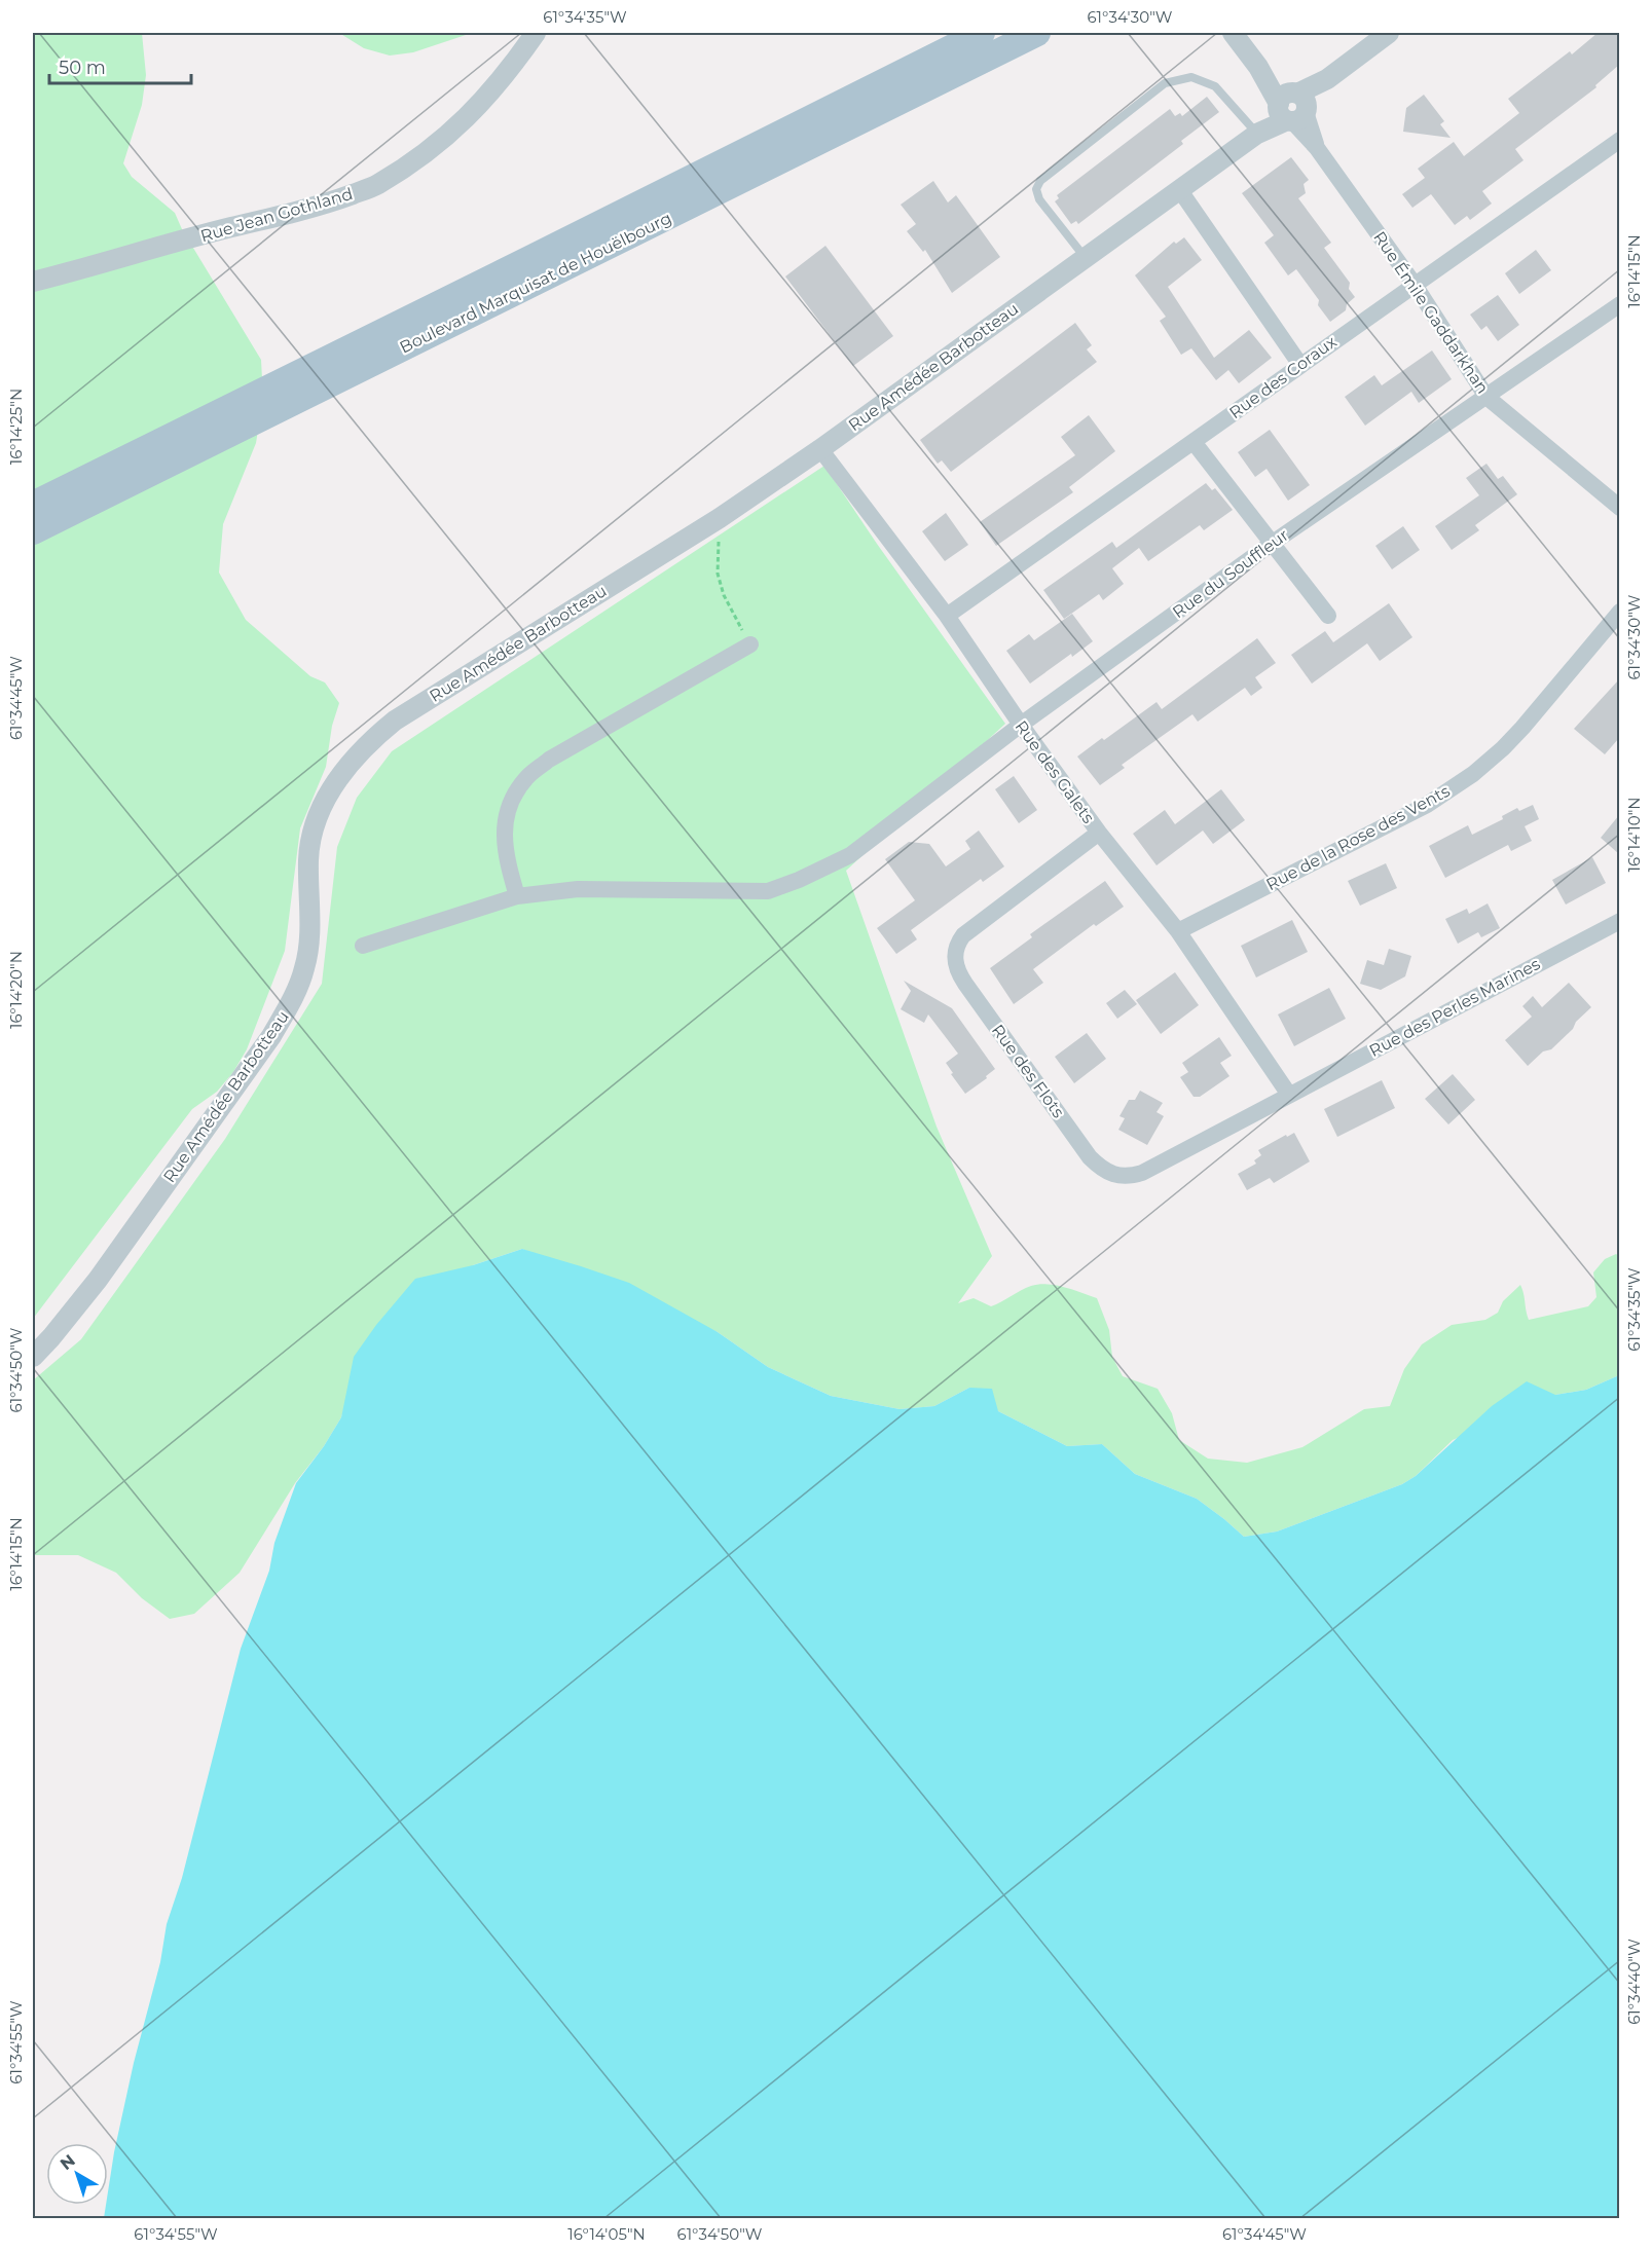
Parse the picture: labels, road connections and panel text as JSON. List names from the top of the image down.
{
  "streets": {
    "main road": ["Boulevard Marquisat de Houëlbourg"],
    "street": [
      "Rue Jean Gothland",
      "Rue Émile Gaddarkhan",
      "Rue Amédée Barbotteau",
      "Rue des Coraux",
      "Rue du Souffleur",
      "Rue des Galets",
      "Rue de la Rose des Vents",
      "Rue des Perles Marines",
      "Rue des Flots"
    ]
  },
  "crossings": [
    ["Rue Émile Gaddarkhan", "Rue Amédée Barbotteau"],
    ["Rue Émile Gaddarkhan", "Rue des Coraux"],
    ["Rue Émile Gaddarkhan", "Rue du Souffleur"],
    ["Rue Amédée Barbotteau", "Rue des Galets"],
    ["Rue des Coraux", "Rue des Galets"],
    ["Rue du Souffleur", "Rue des Galets"],
    ["Rue des Galets", "Rue de la Rose des Vents"],
    ["Rue des Galets", "Rue des Perles Marines"],
    ["Rue des Galets", "Rue des Flots"],
    ["Rue des Perles Marines", "Rue des Flots"]
  ],
  "scale_bar": "50 m",
  "north": "top left",
  "coordinates": [
    "61°34'35\"W",
    "61°34'30\"W",
    "16°14'15\"N",
    "16°14'25\"N",
    "61°34'45\"W",
    "16°14'10\"N",
    "16°14'20\"N",
    "61°34'50\"W",
    "61°34'40\"W",
    "61°34'55\"W",
    "16°14'05\"N"
  ]
}
